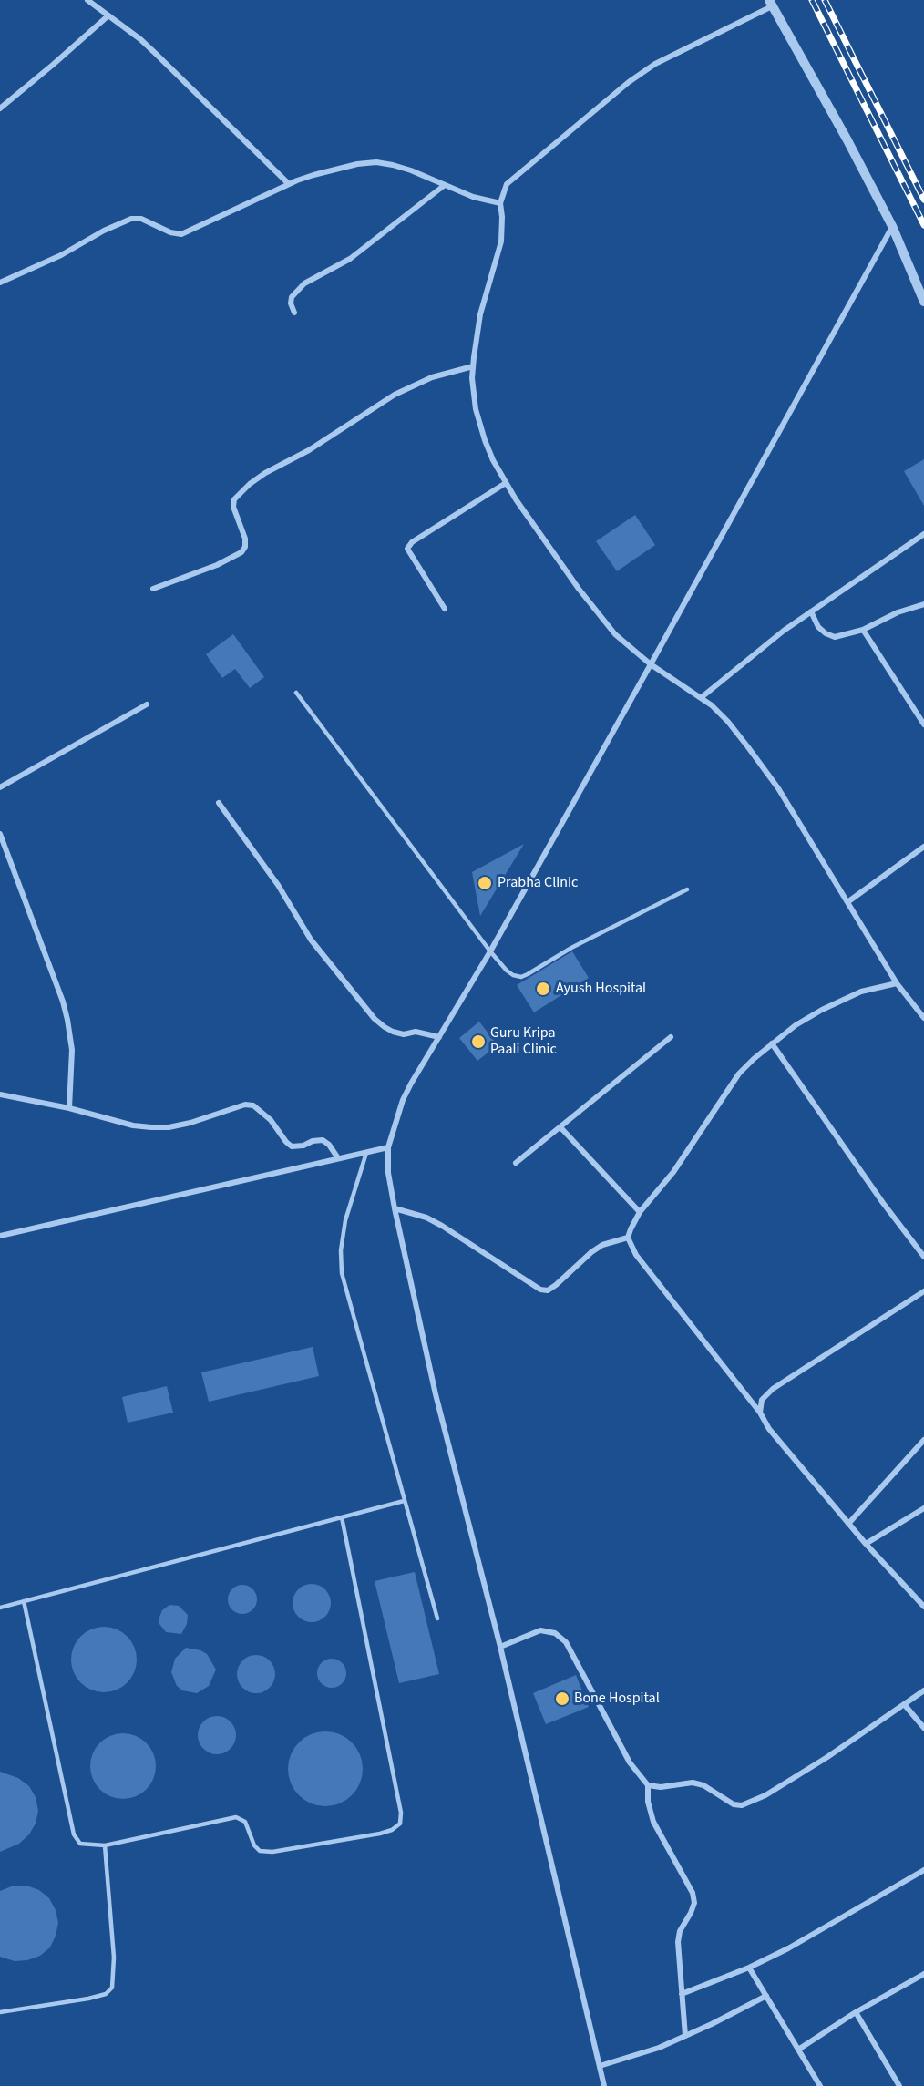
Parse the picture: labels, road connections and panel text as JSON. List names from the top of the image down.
{
  "places": [
    "Prabha Clinic",
    "Ayush Hospital",
    "Guru Kripa Paali Clinic",
    "Bone Hospital"
  ]
}
